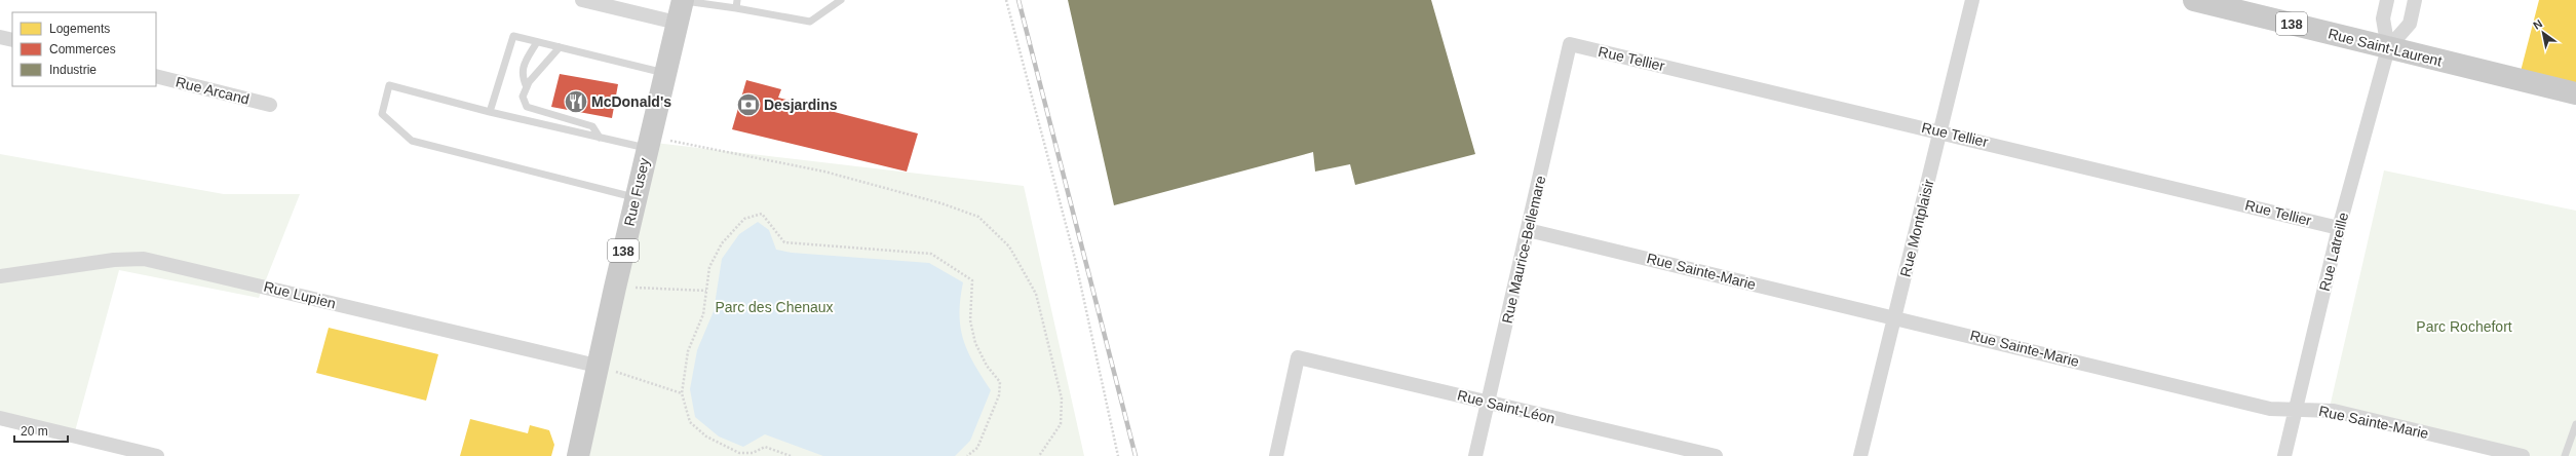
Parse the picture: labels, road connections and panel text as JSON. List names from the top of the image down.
{
  "streets": {
    "main road": ["138", "Rue Saint-Laurent", "Rue Fusey"],
    "street": [
      "Rue Tellier",
      "Rue Arcand",
      "Rue Montplaisir",
      "Rue Maurice-Bellemare",
      "Rue Latreille",
      "Rue Sainte-Marie",
      "Rue Lupien",
      "Rue Saint-Léon"
    ]
  },
  "crossings": [
    ["Rue Saint-Laurent", "Rue Latreille"],
    ["Rue Tellier", "Rue Montplaisir"],
    ["Rue Tellier", "Rue Maurice-Bellemare"],
    ["Rue Tellier", "Rue Latreille"],
    ["Rue Fusey", "Rue Lupien"],
    ["Rue Montplaisir", "Rue Sainte-Marie"],
    ["Rue Maurice-Bellemare", "Rue Sainte-Marie"],
    ["Rue Maurice-Bellemare", "Rue Saint-Léon"],
    ["Rue Latreille", "Rue Sainte-Marie"]
  ],
  "parks": ["Parc des Chenaux", "Parc Rochefort"],
  "places": {
    "restaurant": ["McDonald's"],
    "bank": ["Desjardins"]
  },
  "legend": ["Logements", "Commerces", "Industrie"],
  "scale_bar": "20 m",
  "north": "top left"
}
